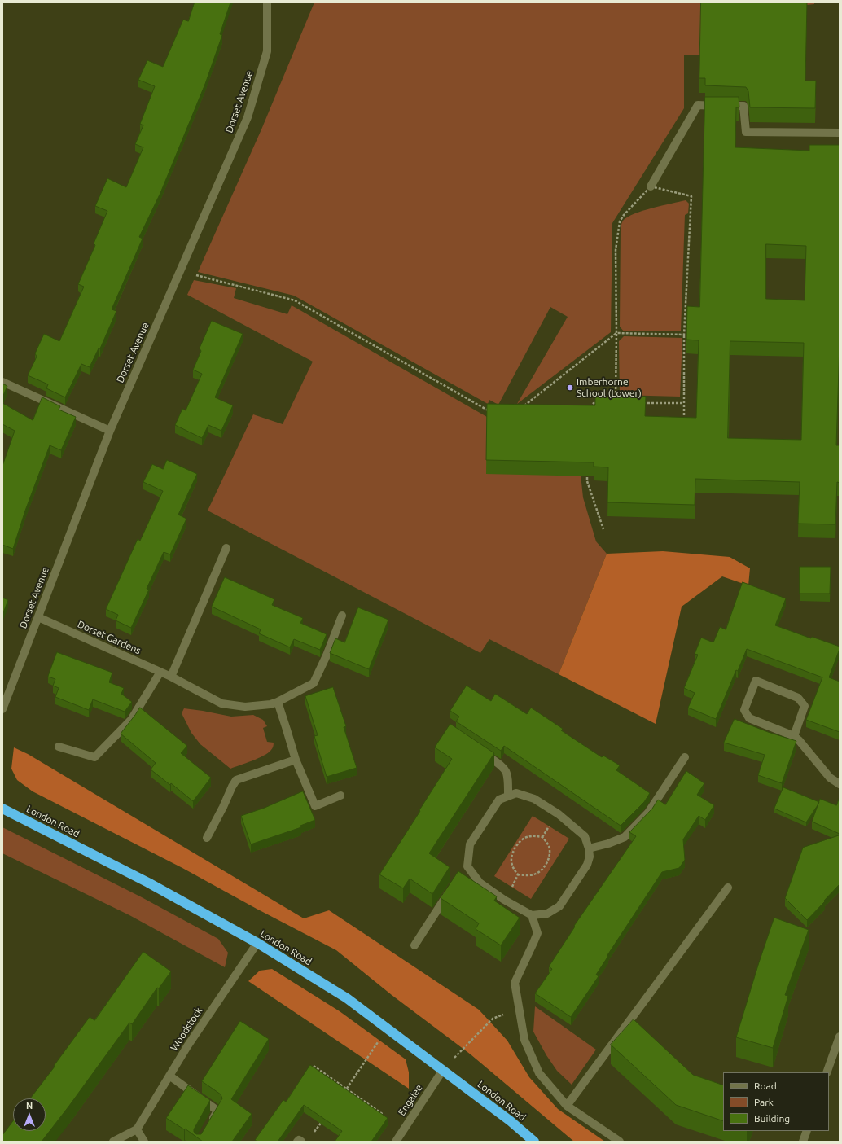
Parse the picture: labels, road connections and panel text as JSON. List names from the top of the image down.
{
  "streets": {
    "highway": ["London Road"],
    "street": [
      "Dorset Avenue",
      "Dorset Gardens",
      "Woodstock",
      "Engalee"
    ]
  },
  "crossings": [
    ["Dorset Avenue", "Dorset Gardens"],
    ["London Road", "Woodstock"],
    ["London Road", "Engalee"]
  ],
  "places": ["Imberhorne School (Lower)"],
  "legend": ["Road", "Park", "Building"],
  "north": "top"
}
